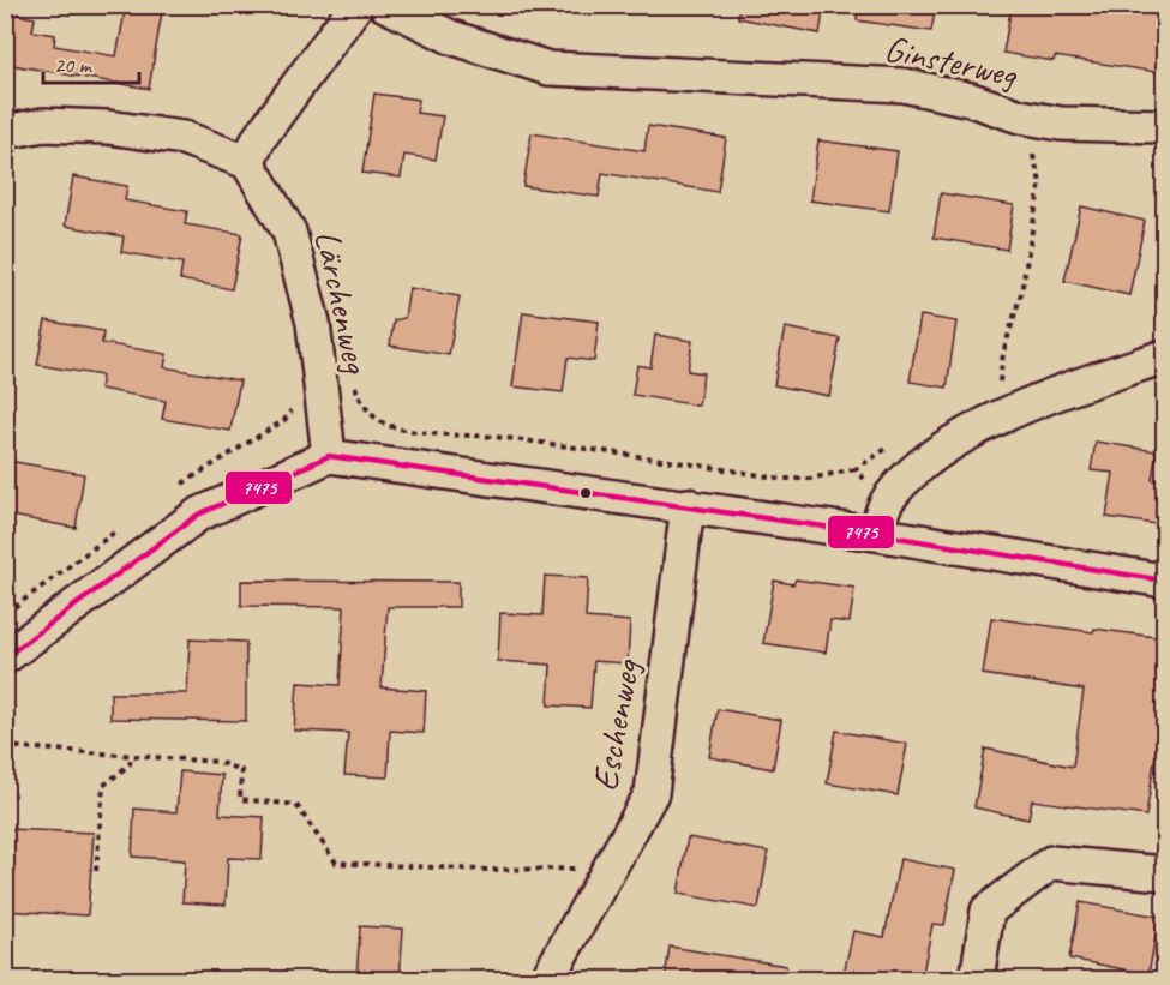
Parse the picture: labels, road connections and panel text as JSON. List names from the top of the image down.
{
  "streets": {
    "street": ["Ginsterweg", "Lärchenweg", "Eschenweg"]
  },
  "lines": ["transit line 7475"],
  "scale_bar": "20 m"
}
